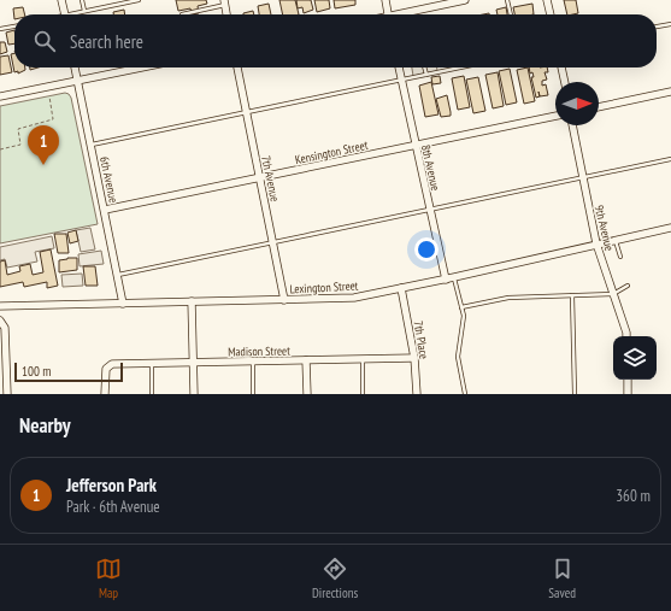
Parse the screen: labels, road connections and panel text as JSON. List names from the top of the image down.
{
  "streets": {
    "street": [
      "Kensington Street",
      "8th Avenue",
      "7th Avenue",
      "6th Avenue",
      "9th Avenue",
      "Lexington Street",
      "7th Place",
      "Madison Street"
    ]
  },
  "crossings": [
    ["Kensington Street", "8th Avenue"],
    ["Kensington Street", "7th Avenue"],
    ["Kensington Street", "6th Avenue"],
    ["8th Avenue", "Lexington Street"],
    ["7th Avenue", "Lexington Street"],
    ["6th Avenue", "Lexington Street"],
    ["9th Avenue", "Lexington Street"],
    ["Lexington Street", "7th Place"],
    ["7th Place", "Madison Street"]
  ],
  "scale_bar": "100 m",
  "north": "right",
  "page": {
    "search": "Search here",
    "pins": "1",
    "scale": "100 m",
    "heading": "Nearby",
    "list": [
      {
        "mark": "1",
        "name": "Jefferson Park",
        "note": "Park · 6th Avenue",
        "value": "360 m"
      }
    ],
    "nav": ["Map", "Directions", "Saved"]
  }
}
